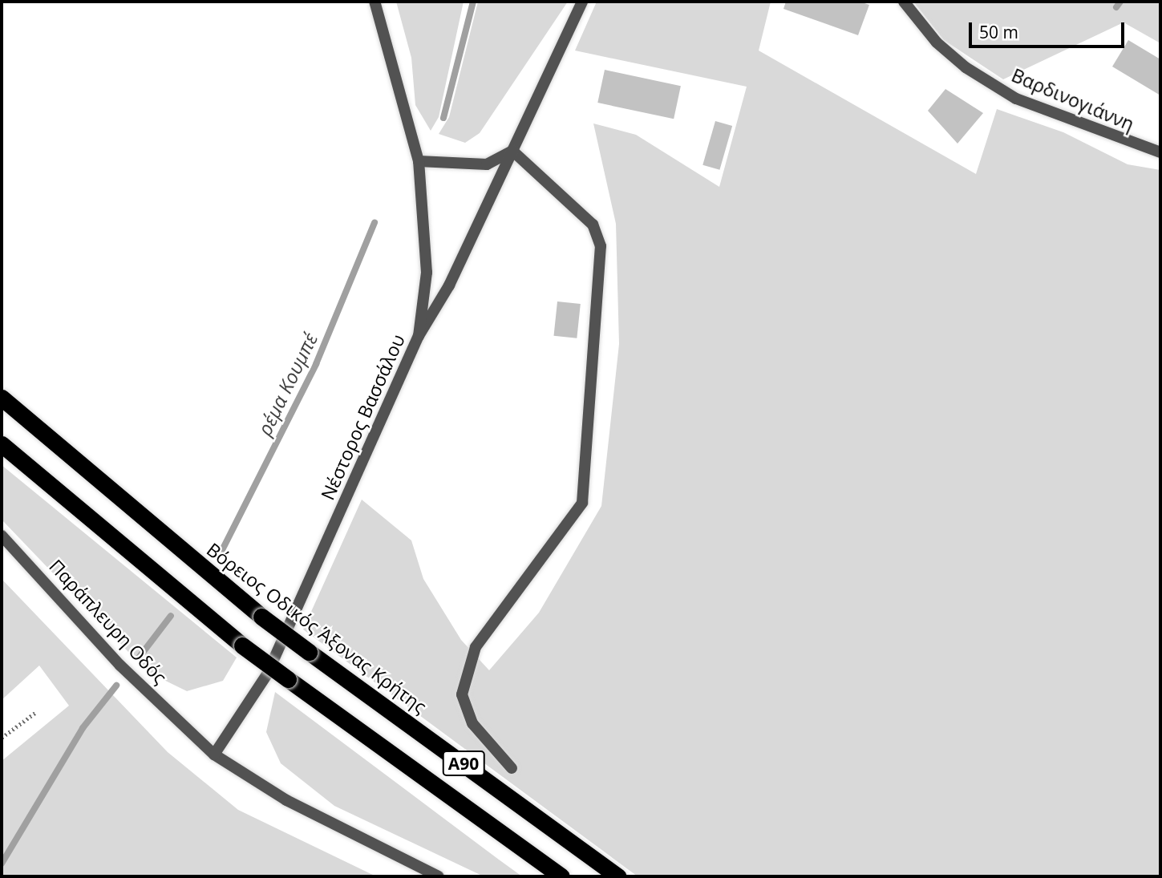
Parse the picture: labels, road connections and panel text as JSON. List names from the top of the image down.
{
  "streets": {
    "highway": ["Βόρειος Οδικός Άξονας Κρήτης", "Α90"],
    "street": ["Βαρδινογιάννη", "Νέστορος Βασσάλου", "Παράπλευρη Οδός"]
  },
  "crossings": [
    ["Νέστορος Βασσάλου", "Παράπλευρη Οδός"]
  ],
  "water": ["ρέμα Κουμπέ"],
  "scale_bar": "50 m"
}
